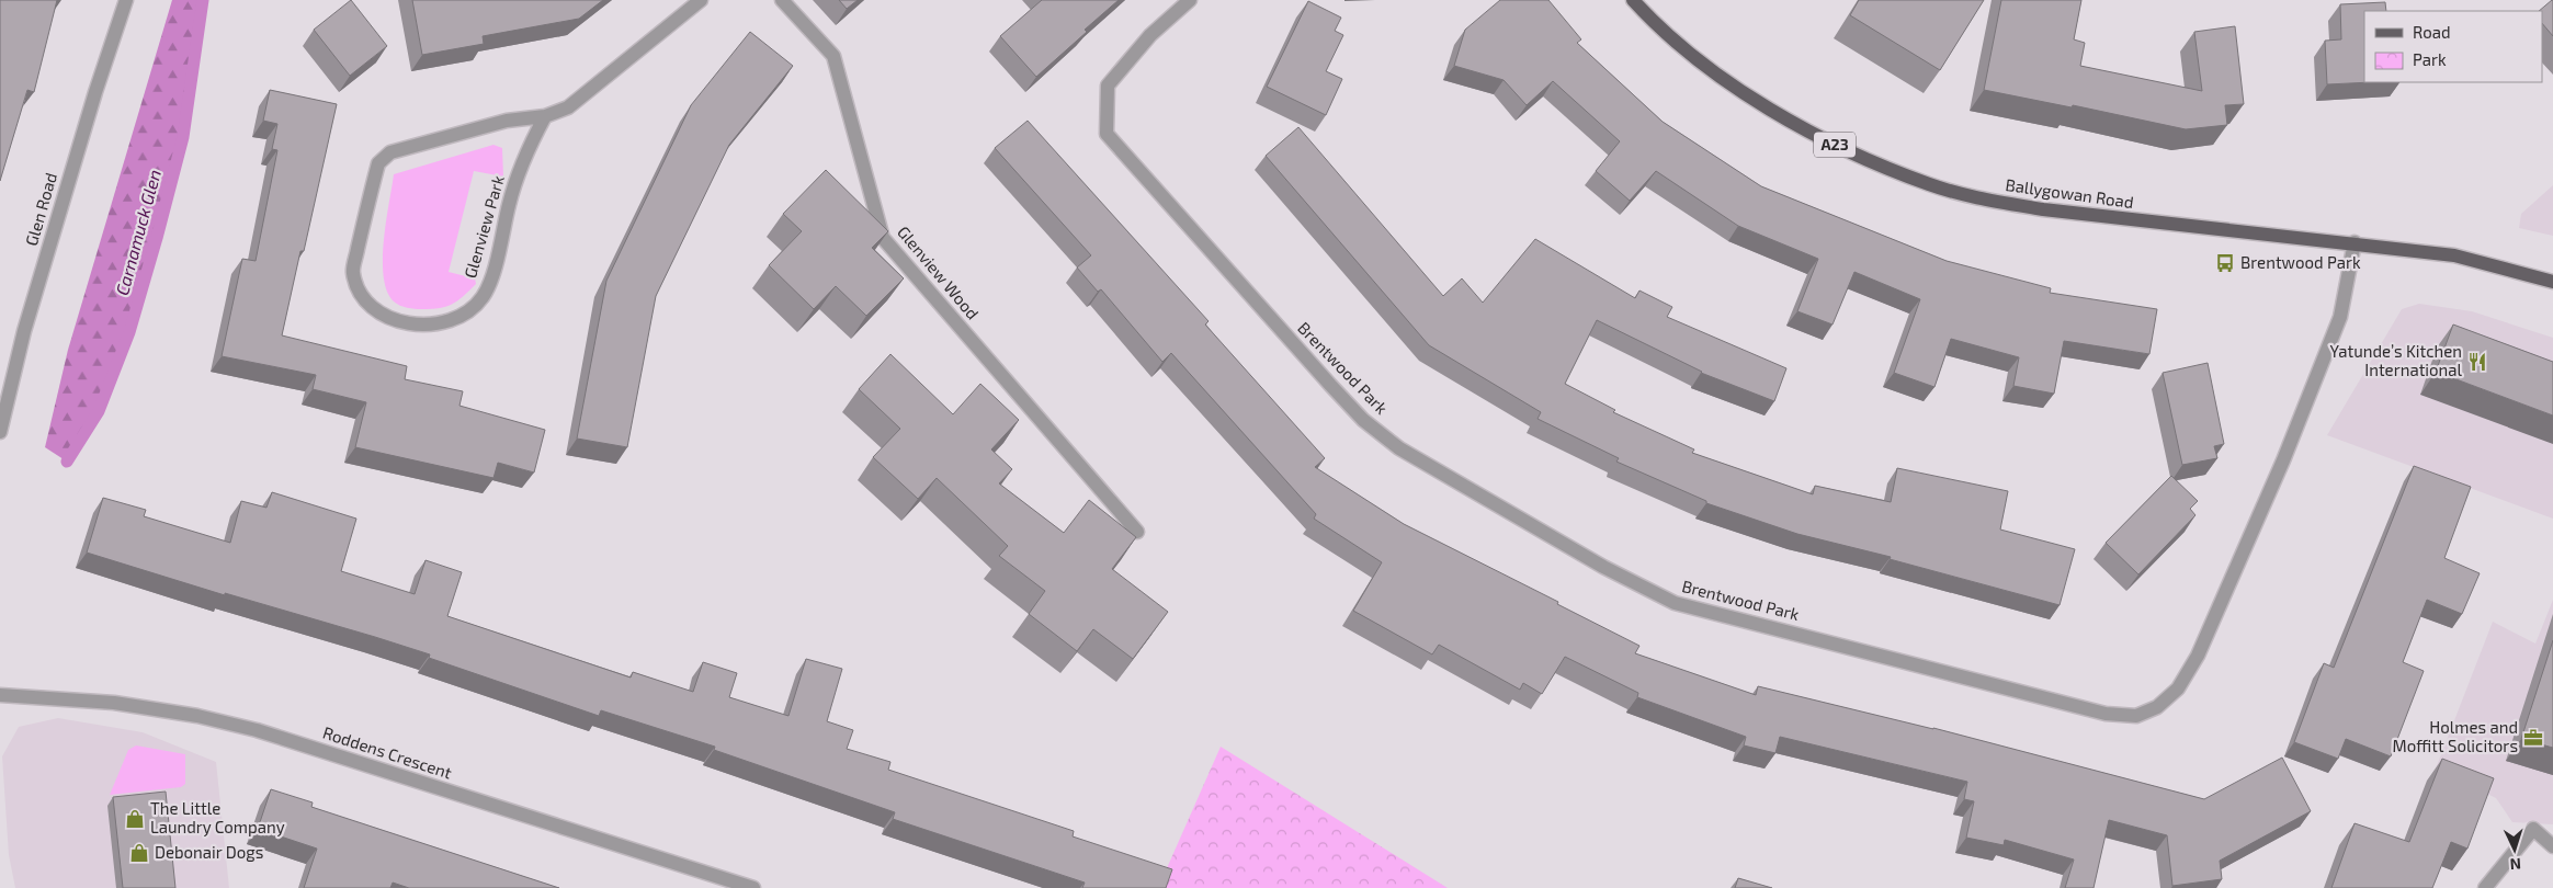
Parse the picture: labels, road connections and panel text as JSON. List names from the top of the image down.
{
  "streets": {
    "main road": ["A23", "Ballygowan Road"],
    "street": [
      "Glen Road",
      "Glenview Park",
      "Glenview Wood",
      "Brentwood Park",
      "Roddens Crescent"
    ]
  },
  "crossings": [
    ["Ballygowan Road", "Brentwood Park"]
  ],
  "water": ["Carnamuck Glen"],
  "places": {
    "bus stop": ["Brentwood Park"],
    "restaurant": ["Yatunde’s Kitchen International"],
    "office": ["Holmes and Moffitt Solicitors"],
    "shop": ["The Little Laundry Company", "Debonair Dogs"]
  },
  "legend": ["Road", "Park"],
  "north": "bottom"
}
